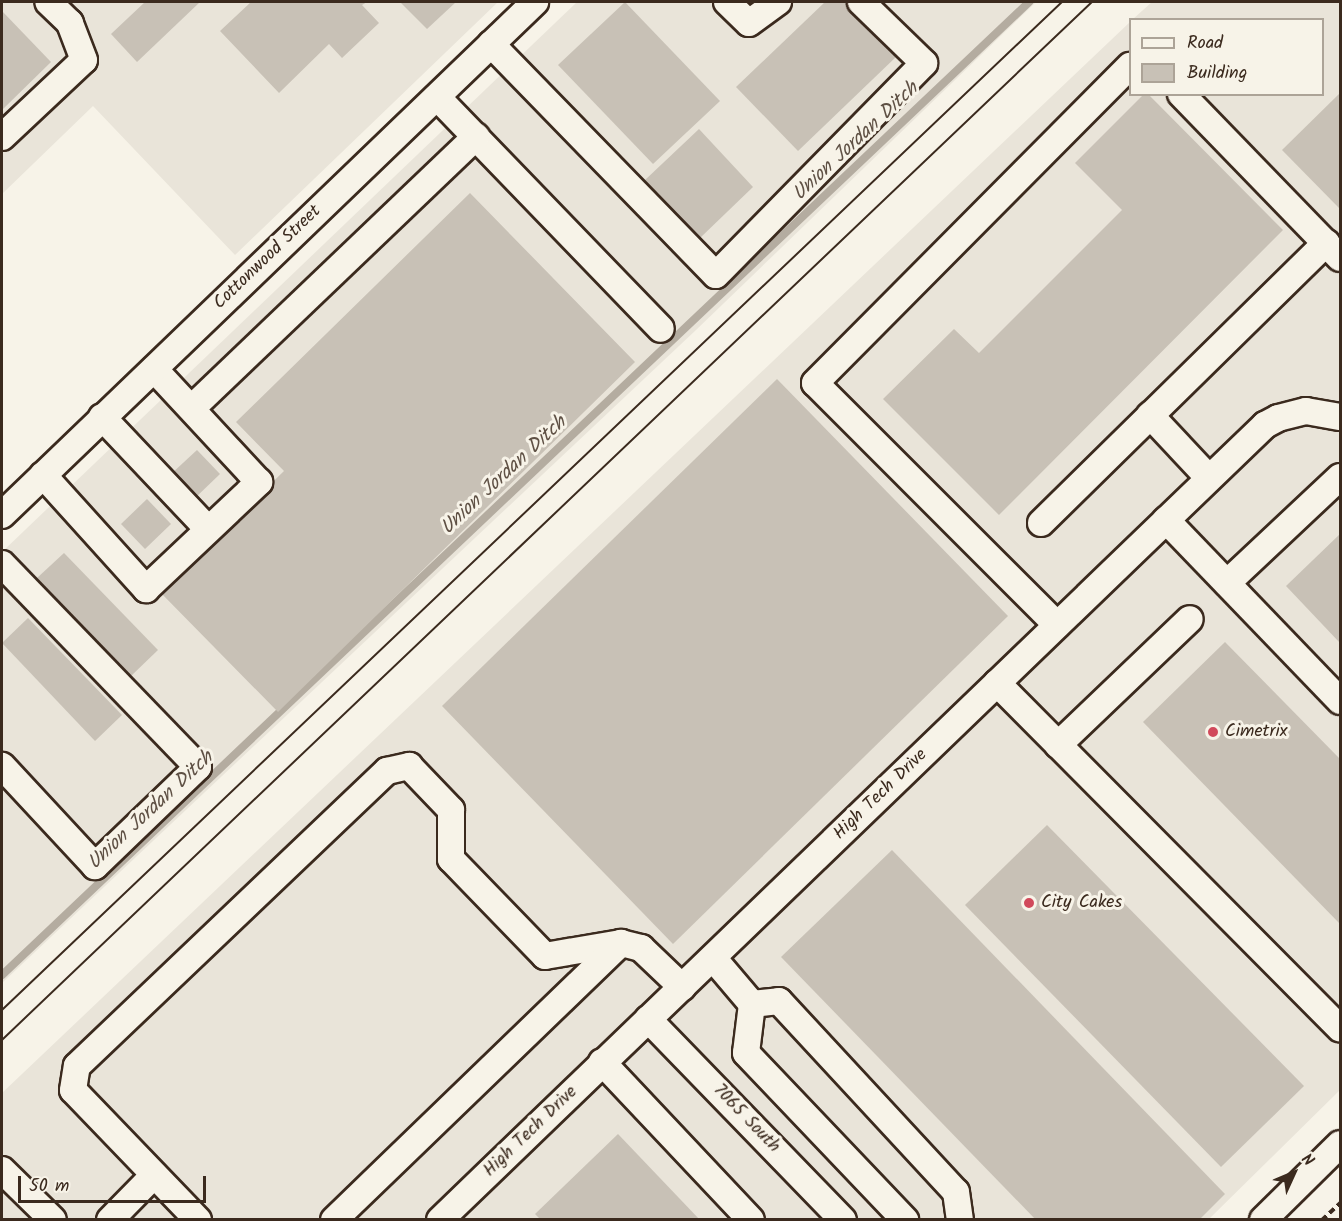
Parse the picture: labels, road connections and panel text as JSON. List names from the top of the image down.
{
  "streets": {
    "street": ["Cottonwood Street", "High Tech Drive", "7065 South"]
  },
  "crossings": [
    ["High Tech Drive", "7065 South"]
  ],
  "water": ["Union Jordan Ditch"],
  "places": ["Cimetrix", "City Cakes"],
  "legend": ["Road", "Building"],
  "scale_bar": "50 m",
  "north": "top right"
}
